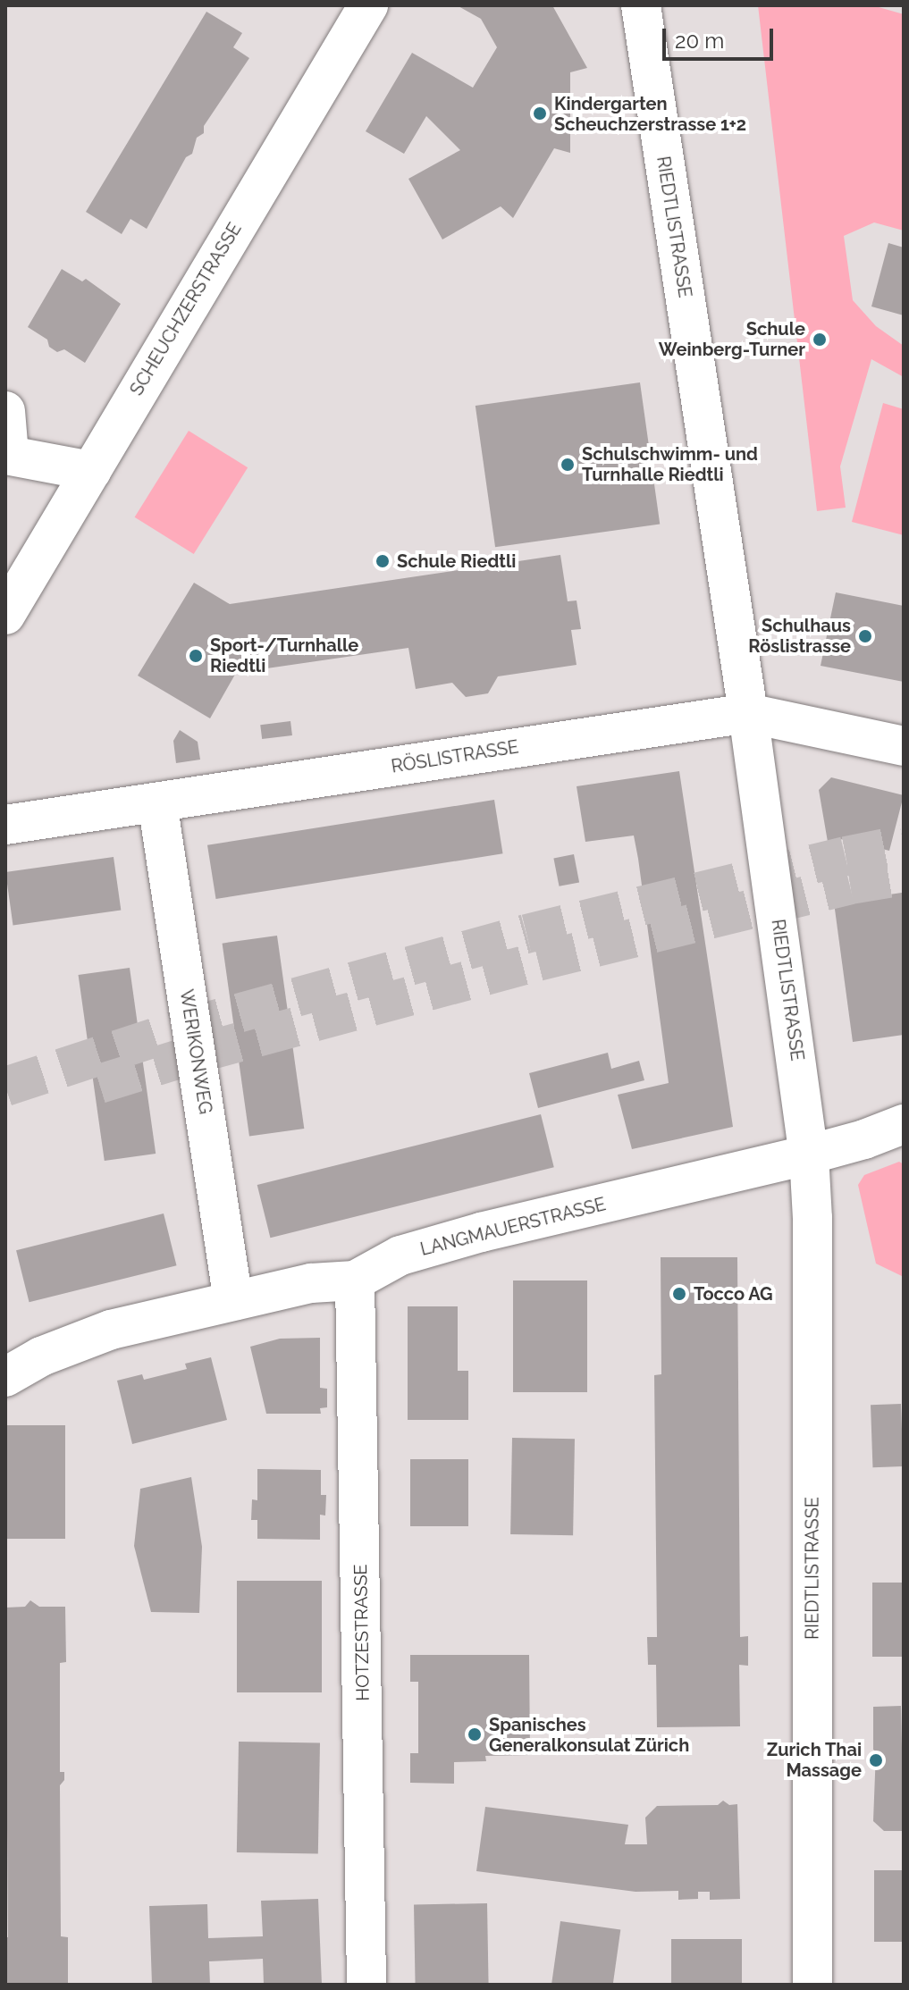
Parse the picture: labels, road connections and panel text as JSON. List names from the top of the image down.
{
  "streets": {
    "street": [
      "RIEDTLISTRASSE",
      "SCHEUCHZERSTRASSE",
      "RÖSLISTRASSE",
      "WERIKONWEG",
      "LANGMAUERSTRASSE",
      "HOTZESTRASSE"
    ]
  },
  "crossings": [
    ["RIEDTLISTRASSE", "RÖSLISTRASSE"],
    ["RIEDTLISTRASSE", "LANGMAUERSTRASSE"],
    ["RÖSLISTRASSE", "WERIKONWEG"],
    ["WERIKONWEG", "LANGMAUERSTRASSE"],
    ["LANGMAUERSTRASSE", "HOTZESTRASSE"]
  ],
  "places": [
    "Kindergarten Scheuchzerstrasse 1+2",
    "Schule Weinberg-Turner",
    "Schulschwimm- und Turnhalle Riedtli",
    "Schule Riedtli",
    "Schulhaus Röslistrasse",
    "Sport-/Turnhalle Riedtli",
    "Tocco AG",
    "Spanisches Generalkonsulat Zürich",
    "Zurich Thai Massage"
  ],
  "scale_bar": "20 m"
}
